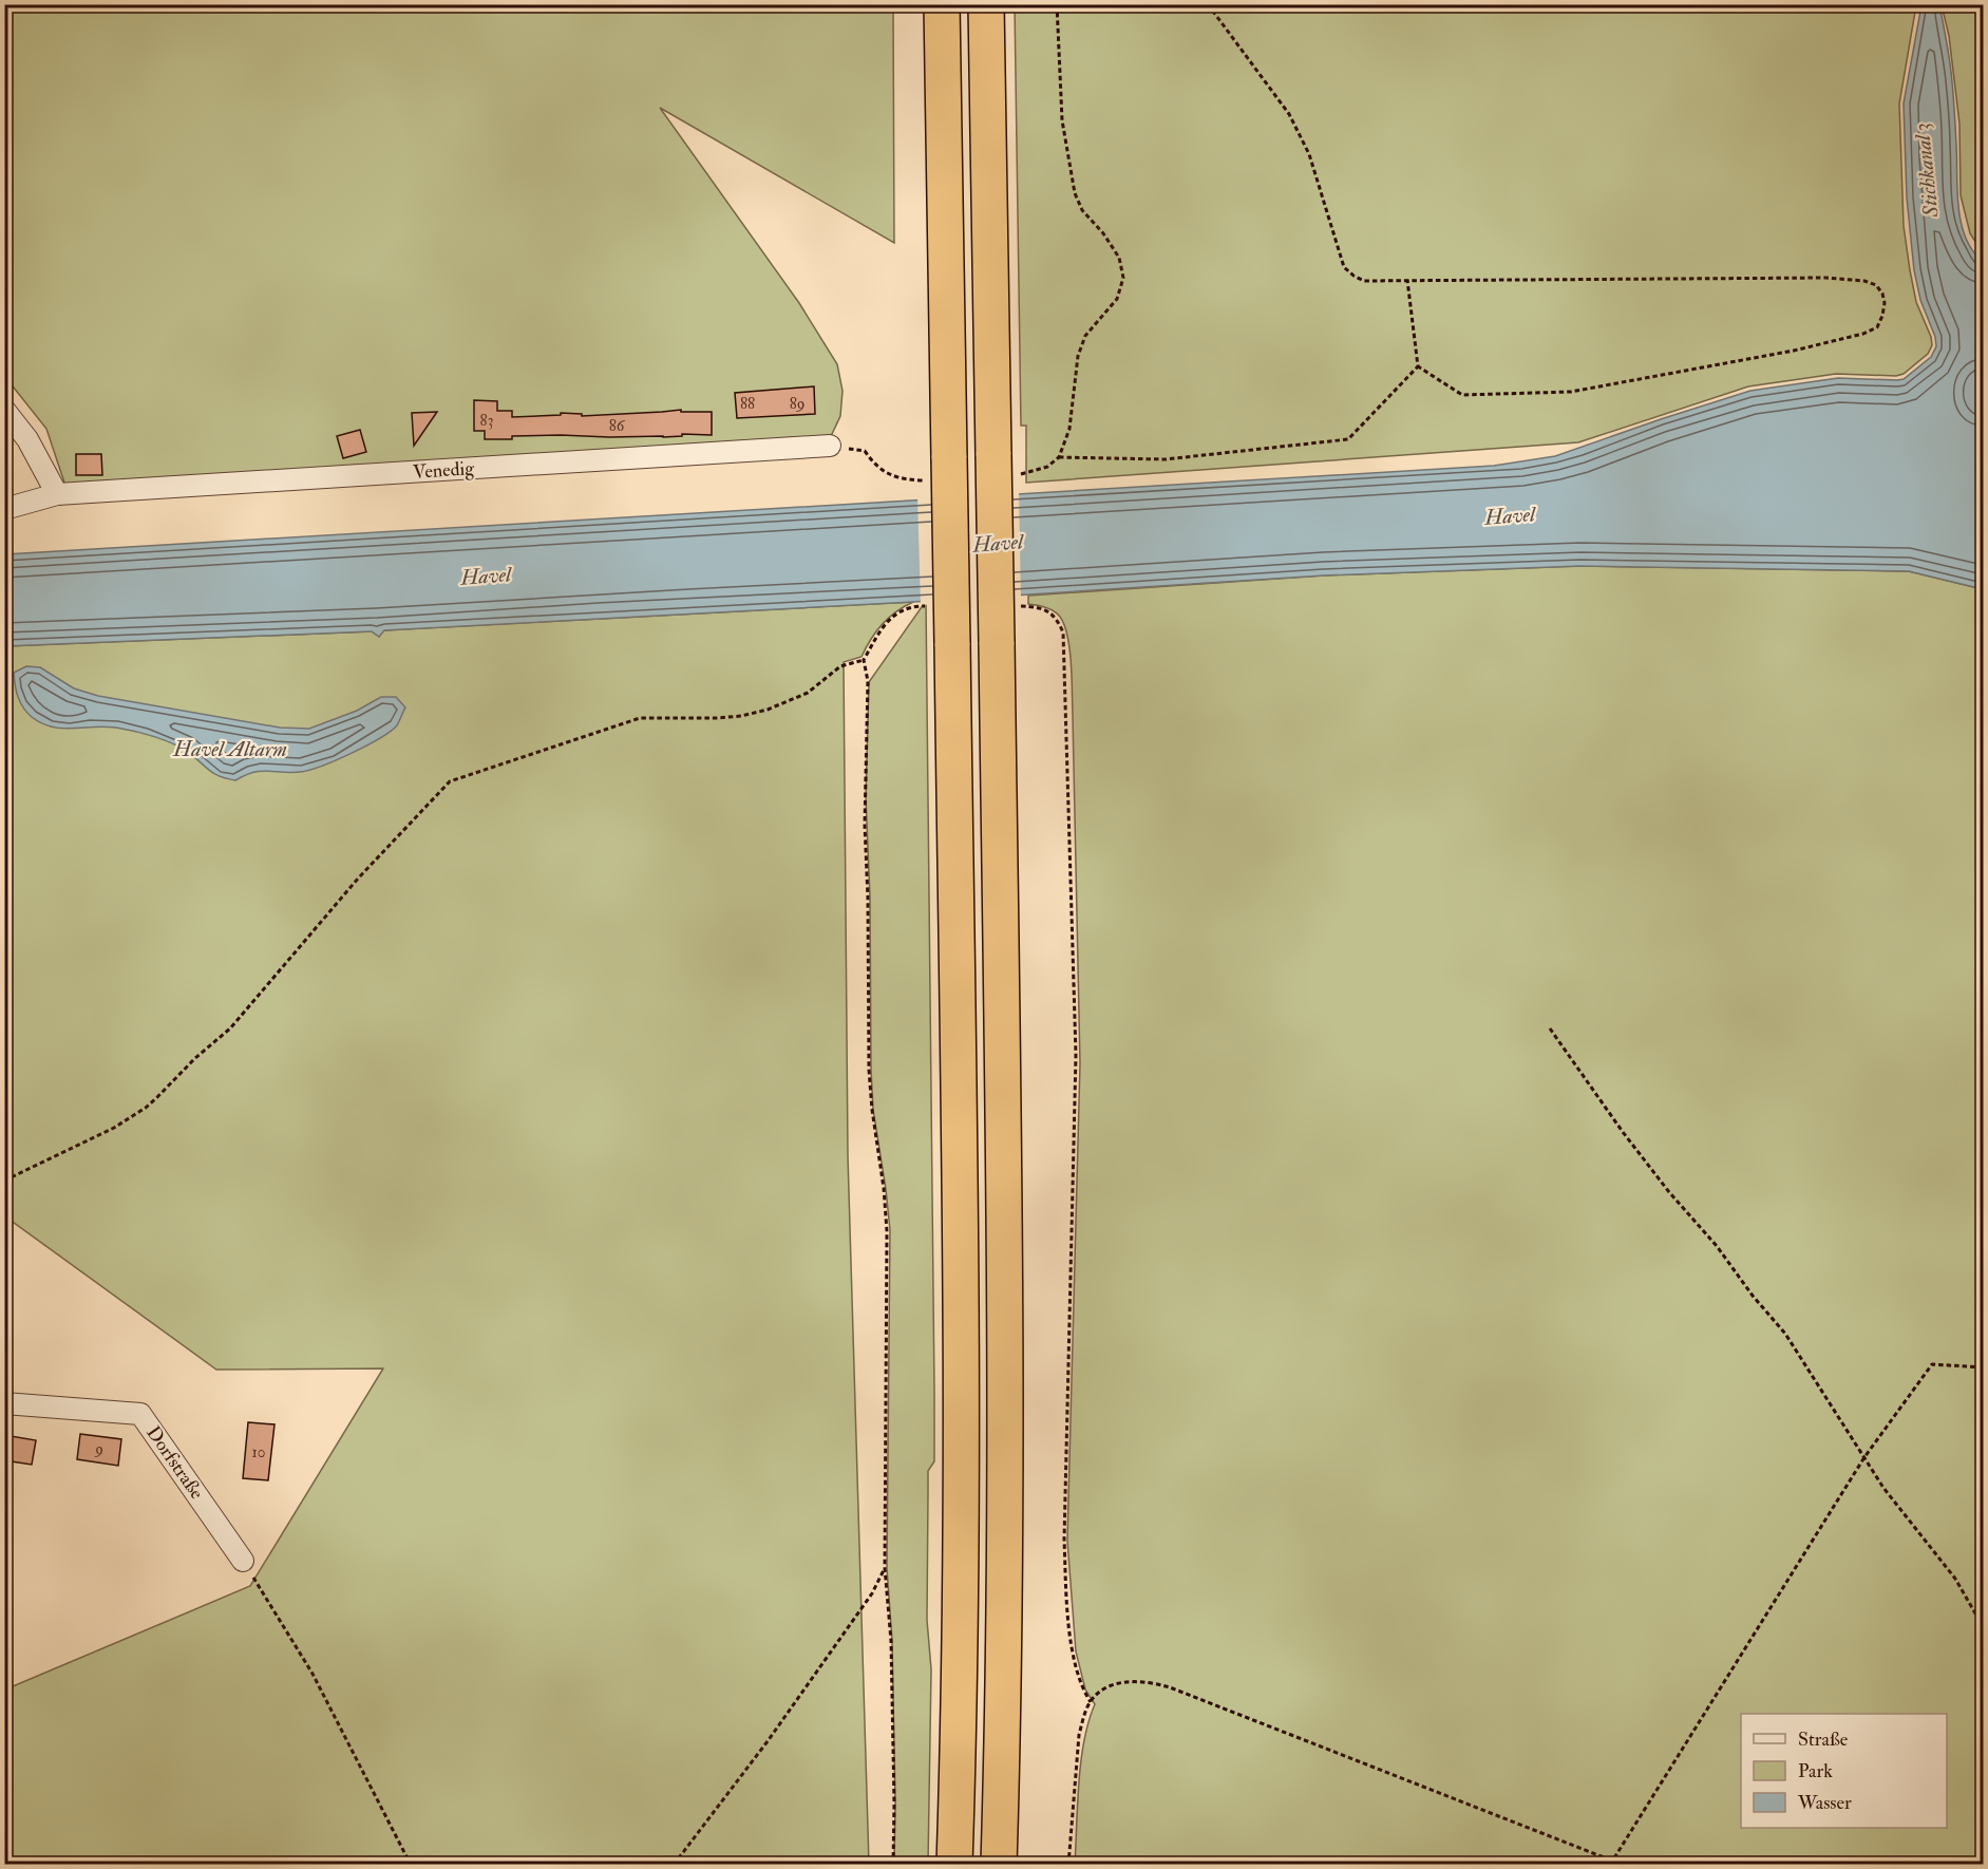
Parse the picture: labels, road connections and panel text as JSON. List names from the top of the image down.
{
  "streets": {
    "street": ["Venedig", "Dorfstraße"]
  },
  "water": ["Stichkanal 3", "Havel", "Havel Altarm"],
  "house_numbers": [
    "88",
    "89",
    "83",
    "86",
    "9",
    "10"
  ],
  "legend": ["Straße", "Park", "Wasser"]
}
